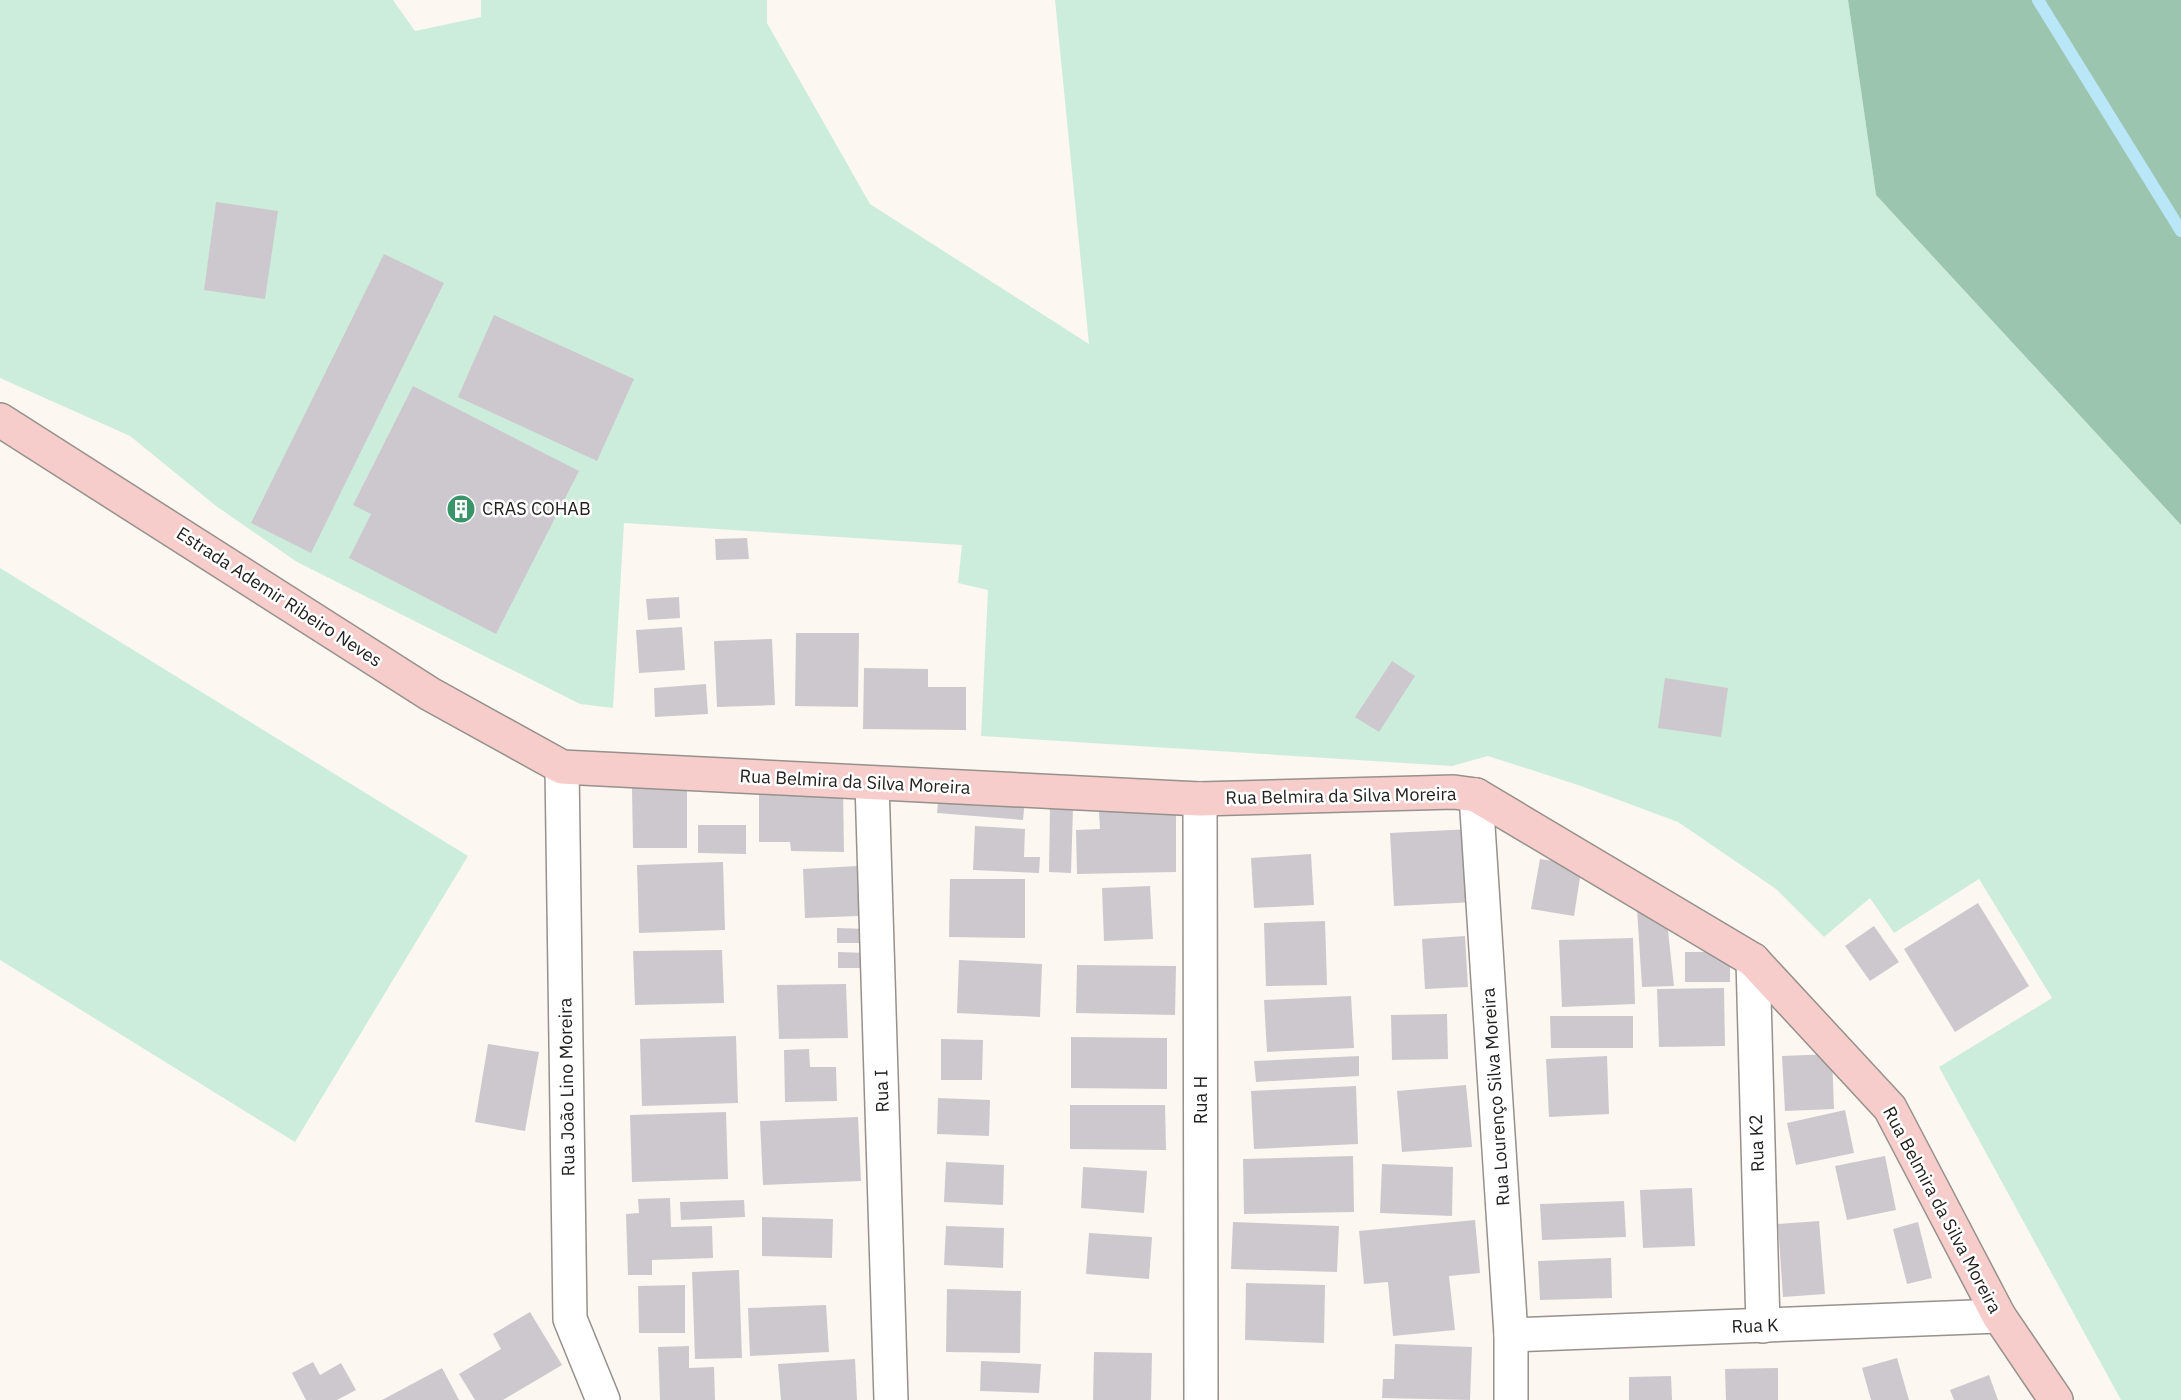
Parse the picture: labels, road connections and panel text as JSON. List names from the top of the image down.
{
  "streets": {
    "main road": ["Estrada Ademir Ribeiro Neves", "Rua Belmira da Silva Moreira"],
    "street": [
      "Rua João Lino Moreira",
      "Rua I",
      "Rua Lourenço Silva Moreira",
      "Rua H",
      "Rua K2",
      "Rua K"
    ]
  },
  "crossings": [
    ["Estrada Ademir Ribeiro Neves", "Rua Belmira da Silva Moreira"],
    ["Estrada Ademir Ribeiro Neves", "Rua João Lino Moreira"],
    ["Rua Belmira da Silva Moreira", "Rua João Lino Moreira"],
    ["Rua Belmira da Silva Moreira", "Rua I"],
    ["Rua Belmira da Silva Moreira", "Rua Lourenço Silva Moreira"],
    ["Rua Belmira da Silva Moreira", "Rua H"],
    ["Rua Belmira da Silva Moreira", "Rua K2"],
    ["Rua Belmira da Silva Moreira", "Rua K"],
    ["Rua Lourenço Silva Moreira", "Rua K"],
    ["Rua K2", "Rua K"]
  ],
  "places": {
    "building": ["CRAS COHAB"]
  }
}
